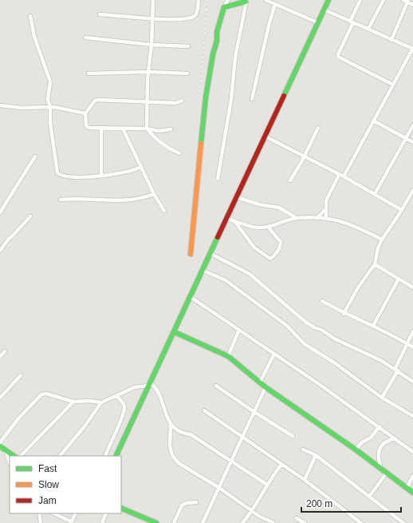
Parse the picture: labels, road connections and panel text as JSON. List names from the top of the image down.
{
  "legend": ["Fast", "Slow", "Jam"],
  "scale_bar": "200 m"
}
